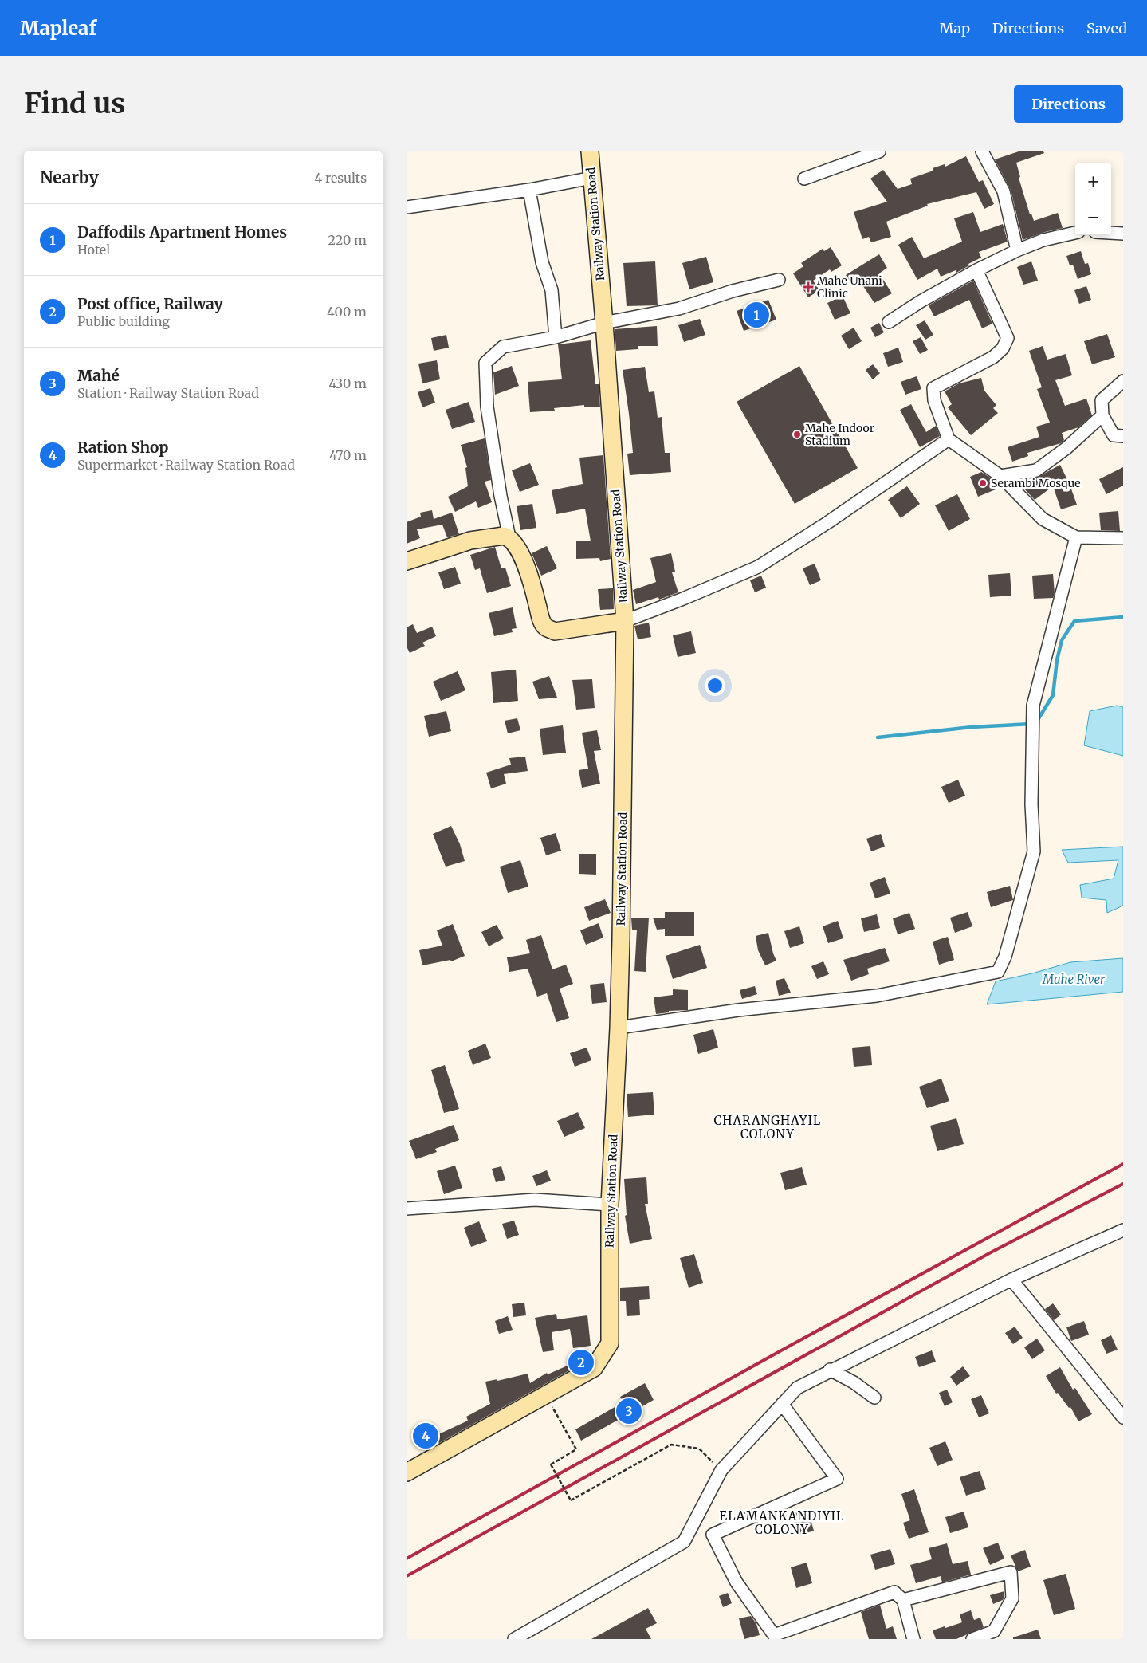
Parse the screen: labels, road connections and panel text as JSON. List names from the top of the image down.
{
  "streets": {
    "street": ["Railway Station Road"]
  },
  "districts": ["CHARANGHAYIL COLONY", "ELAMANKANDIYIL COLONY"],
  "water": ["Mahe River"],
  "places": {
    "health": ["Mahe Unani Clinic"],
    "other": ["Mahe Indoor Stadium", "Serambi Mosque"]
  },
  "page": {
    "header": "Mapleaf",
    "nav": ["Map", "Directions", "Saved"],
    "buttons": "Directions",
    "title": "Find us",
    "heading": ["Nearby", "4 results"],
    "map_buttons": ["+", "−"],
    "list": [
      {
        "mark": "1",
        "name": "Daffodils Apartment Homes",
        "note": "Hotel",
        "value": "220 m"
      },
      {
        "mark": "2",
        "name": "Post office, Railway",
        "note": "Public building",
        "value": "400 m"
      },
      {
        "mark": "3",
        "name": "Mahé",
        "note": "Station · Railway Station Road",
        "value": "430 m"
      },
      {
        "mark": "4",
        "name": "Ration Shop",
        "note": "Supermarket · Railway Station Road",
        "value": "470 m"
      }
    ],
    "pins": [
      "1",
      "2",
      "3",
      "4"
    ]
  }
}
